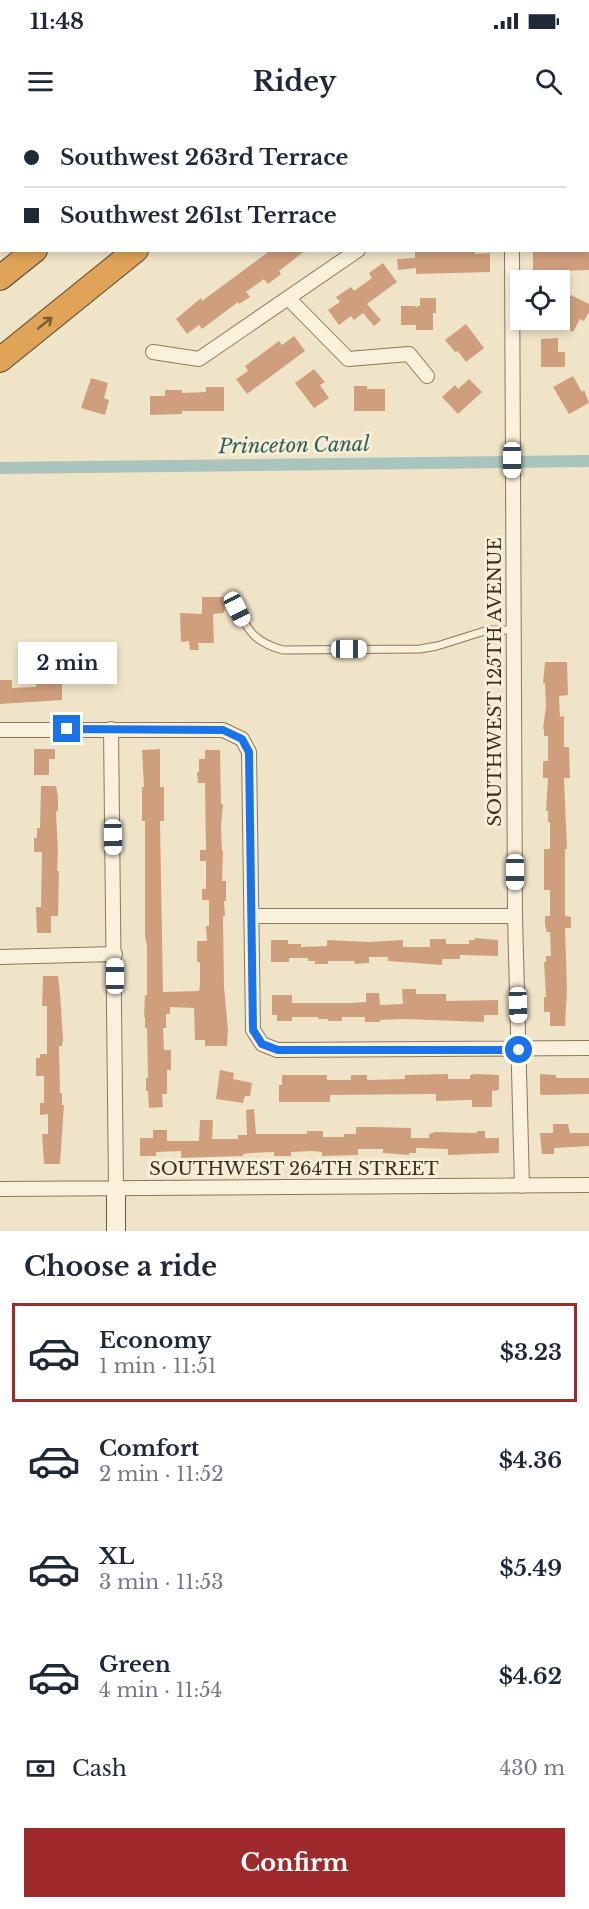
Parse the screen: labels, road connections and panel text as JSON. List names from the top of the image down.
{
  "streets": {
    "street": ["SOUTHWEST 125TH AVENUE", "SOUTHWEST 264TH STREET"]
  },
  "crossings": [
    ["SOUTHWEST 125TH AVENUE", "SOUTHWEST 264TH STREET"]
  ],
  "water": ["Princeton Canal"],
  "page": {
    "status": "11:48",
    "header": "Ridey",
    "banner": ["Southwest 263rd Terrace", "Southwest 261st Terrace"],
    "bubble": "2 min",
    "heading": "Choose a ride",
    "list": [
      {
        "name": "Economy",
        "note": "1 min · 11:51",
        "value": "$3.23"
      },
      {
        "name": "Comfort",
        "note": "2 min · 11:52",
        "value": "$4.36"
      },
      {
        "name": "XL",
        "note": "3 min · 11:53",
        "value": "$5.49"
      },
      {
        "name": "Green",
        "note": "4 min · 11:54",
        "value": "$4.62"
      }
    ],
    "pay": ["Cash", "430 m"],
    "buttons": "Confirm"
  }
}
